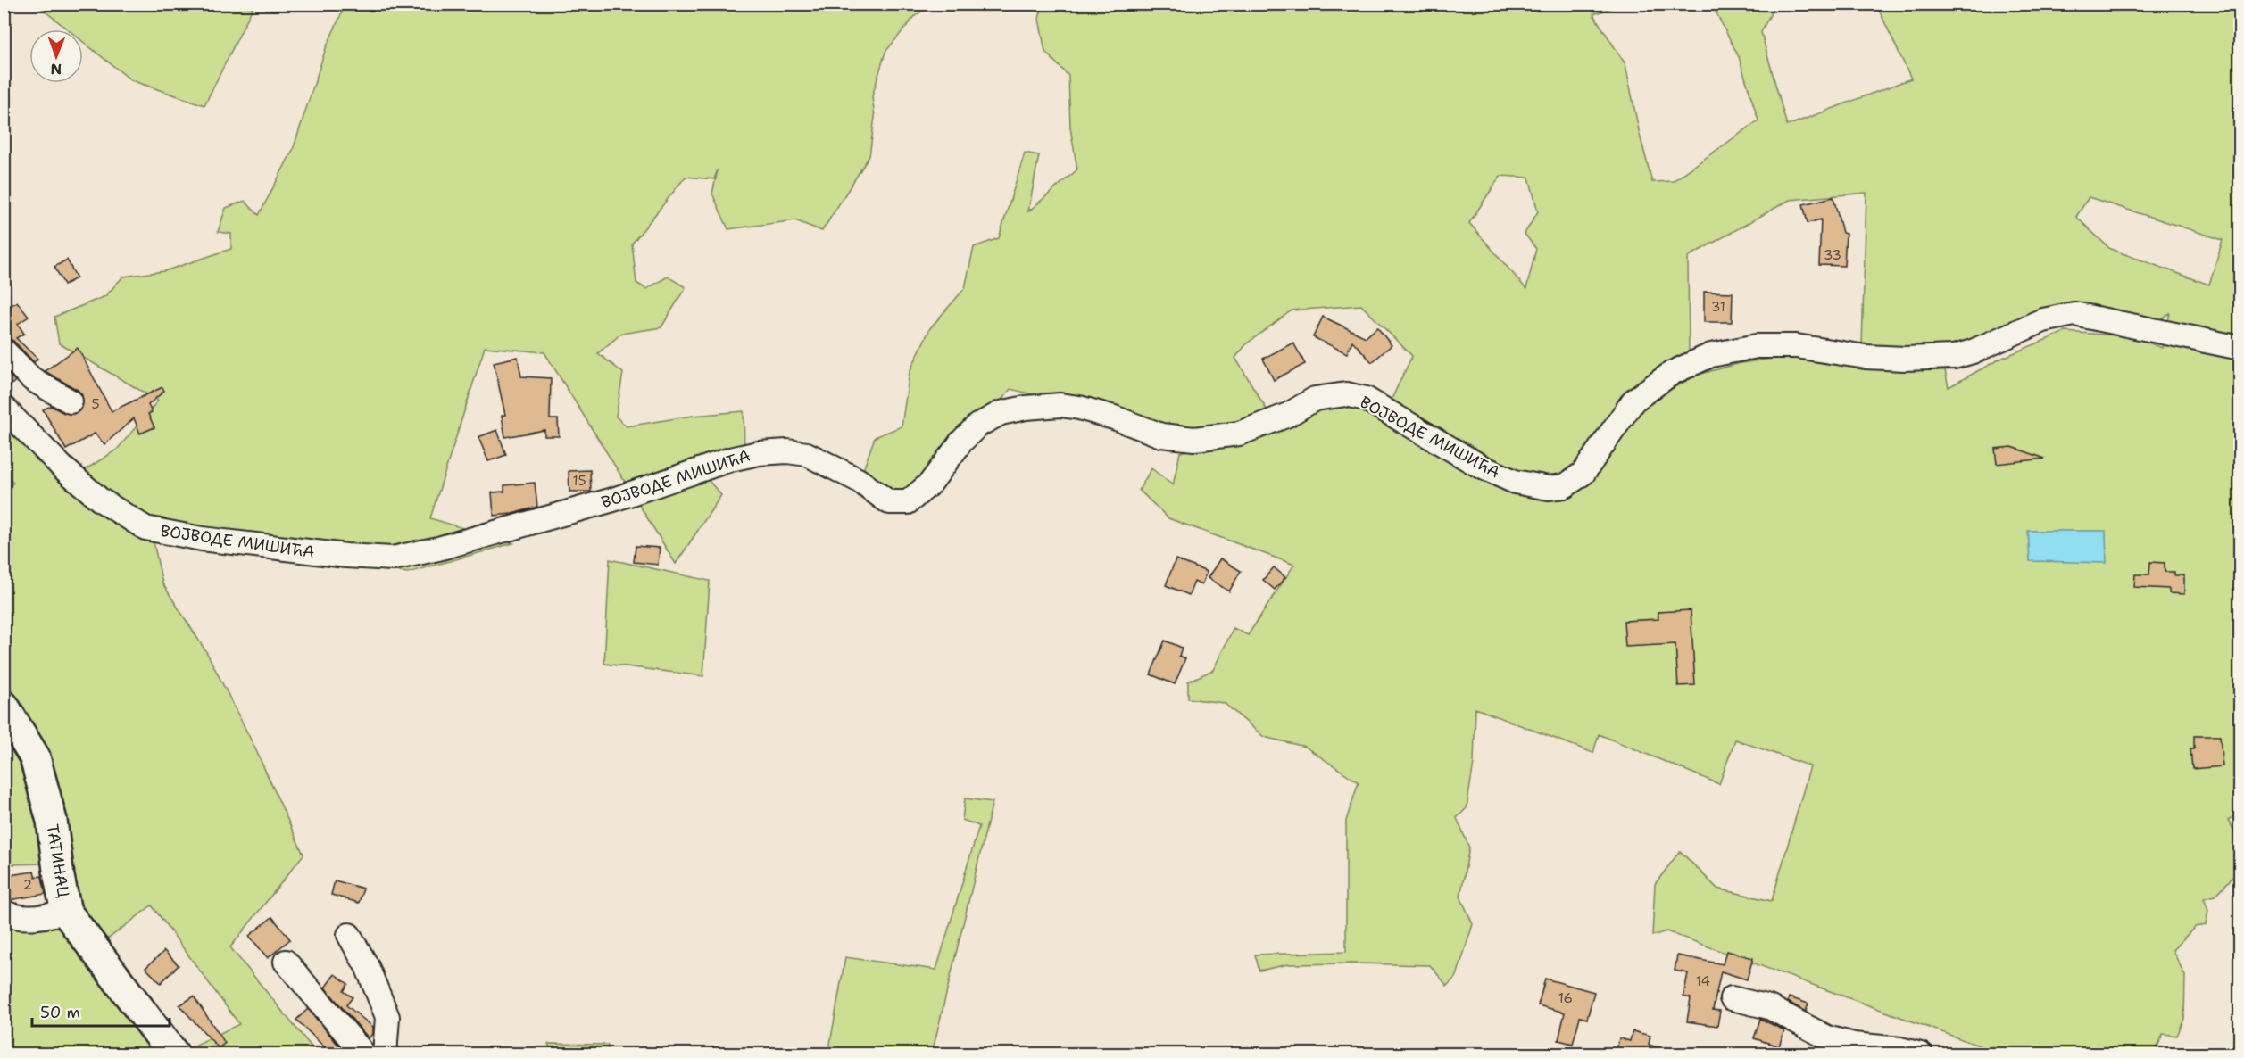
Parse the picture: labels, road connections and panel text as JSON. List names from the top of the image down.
{
  "streets": {
    "street": ["ВОЈВОДЕ МИШИЋА", "ТАТИНАЦ"]
  },
  "house_numbers": [
    "33",
    "31",
    "5",
    "15",
    "2",
    "14",
    "16"
  ],
  "scale_bar": "50 m",
  "north": "bottom"
}
